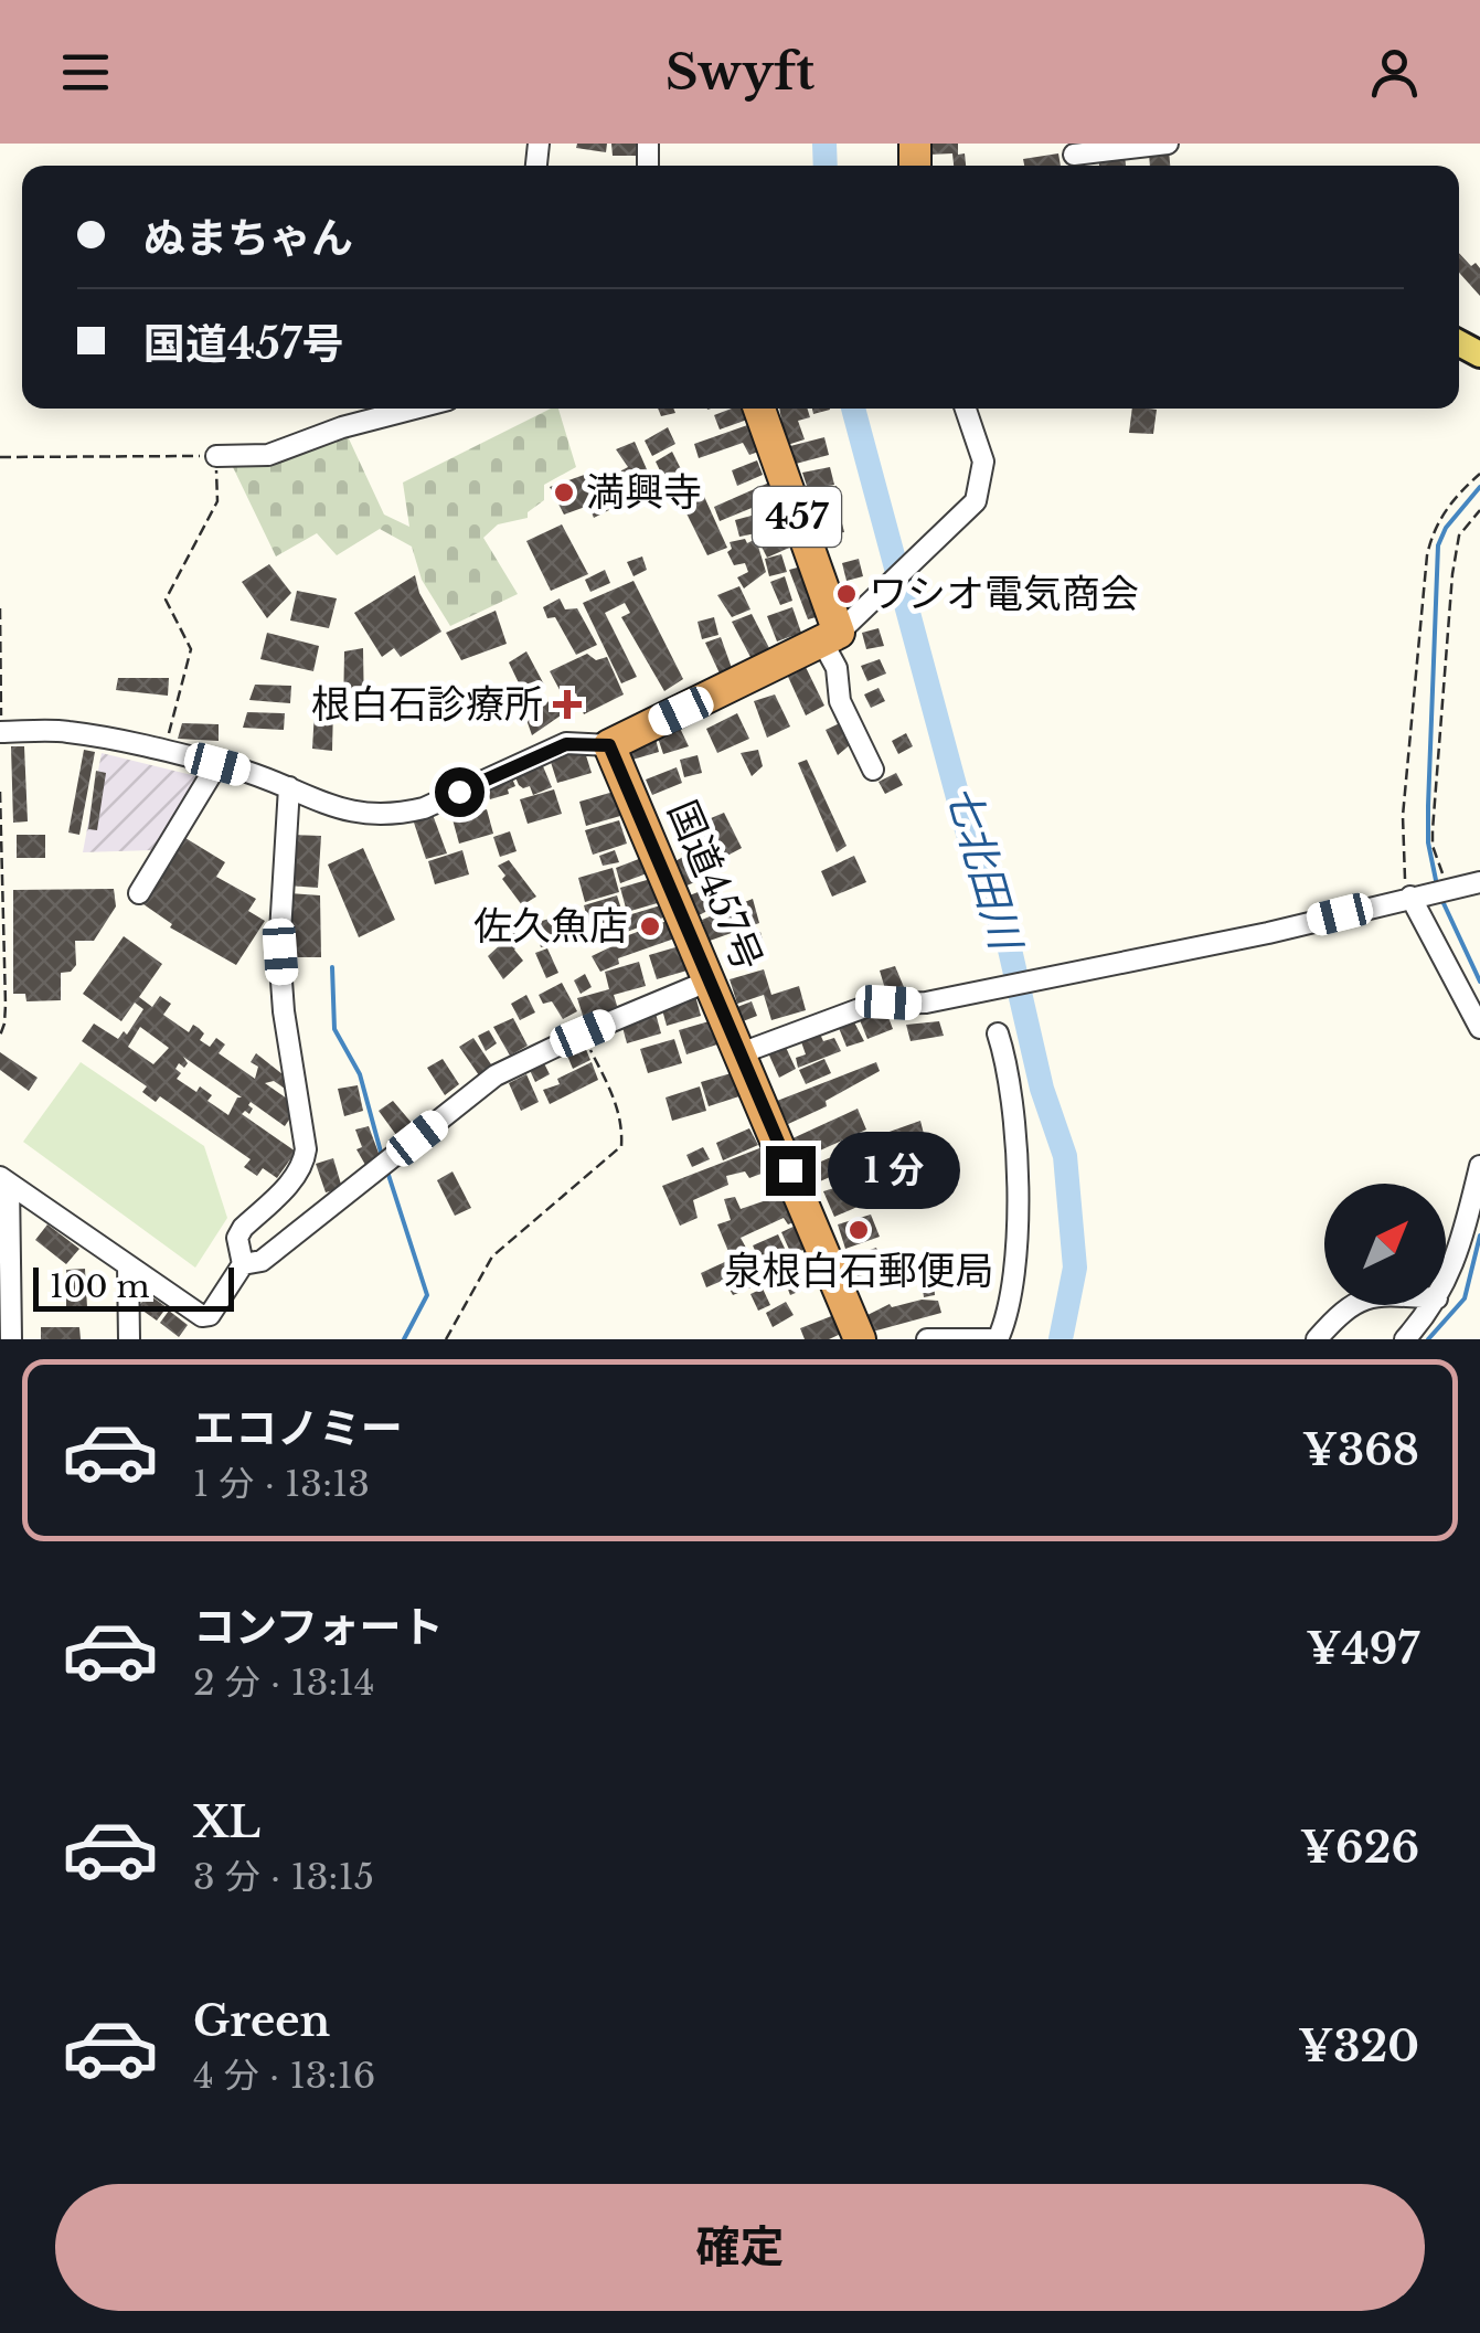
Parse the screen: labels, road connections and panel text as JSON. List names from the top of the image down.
{
  "streets": {
    "highway": ["457", "国道457号"]
  },
  "water": ["七北田川"],
  "places": {
    "other": [
      "満興寺",
      "ワシオ電気商会",
      "佐久魚店",
      "泉根白石郵便局"
    ],
    "health": ["根白石診療所"]
  },
  "scale_bar": "100 m",
  "north": "top right",
  "page": {
    "header": "Swyft",
    "banner": ["ぬまちゃん", "国道457号"],
    "bubble": "1 分",
    "scale": "100 m",
    "list": [
      {
        "name": "エコノミー",
        "note": "1 分 · 13:13",
        "value": "¥368"
      },
      {
        "name": "コンフォート",
        "note": "2 分 · 13:14",
        "value": "¥497"
      },
      {
        "name": "XL",
        "note": "3 分 · 13:15",
        "value": "¥626"
      },
      {
        "name": "Green",
        "note": "4 分 · 13:16",
        "value": "¥320"
      }
    ],
    "buttons": "確定"
  }
}
